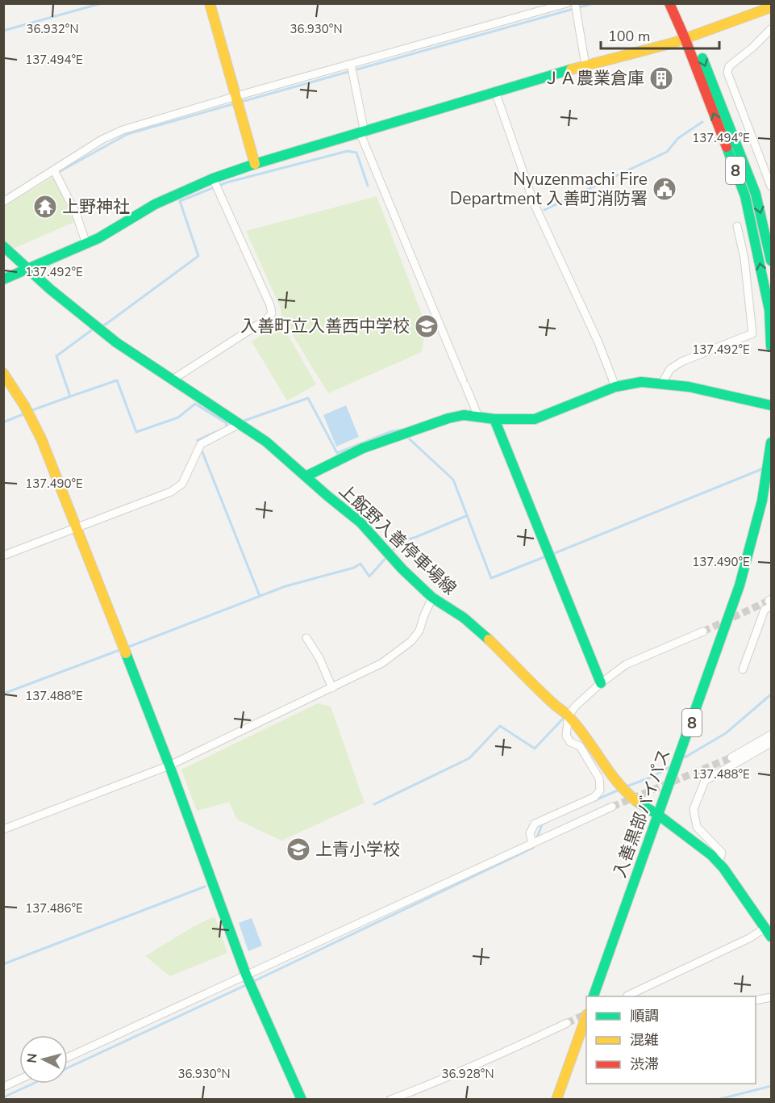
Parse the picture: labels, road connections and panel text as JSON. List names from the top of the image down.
{
  "streets": {
    "main road": ["8", "上飯野入善停車場線", "入善黒部バイパス"]
  },
  "crossings": [
    ["上飯野入善停車場線", "入善黒部バイパス"]
  ],
  "places": {
    "building": ["ＪＡ農業倉庫"],
    "public building": ["Nyuzenmachi Fire Department 入善町消防署"],
    "temple": ["上野神社"],
    "school or university": ["入善町立入善西中学校", "上青小学校"]
  },
  "legend": ["順調", "混雑", "渋滞"],
  "scale_bar": "100 m",
  "north": "left",
  "coordinates": [
    "36.932°N",
    "36.930°N",
    "137.494°E",
    "137.492°E",
    "137.490°E",
    "137.488°E",
    "137.486°E",
    "36.928°N"
  ]
}
